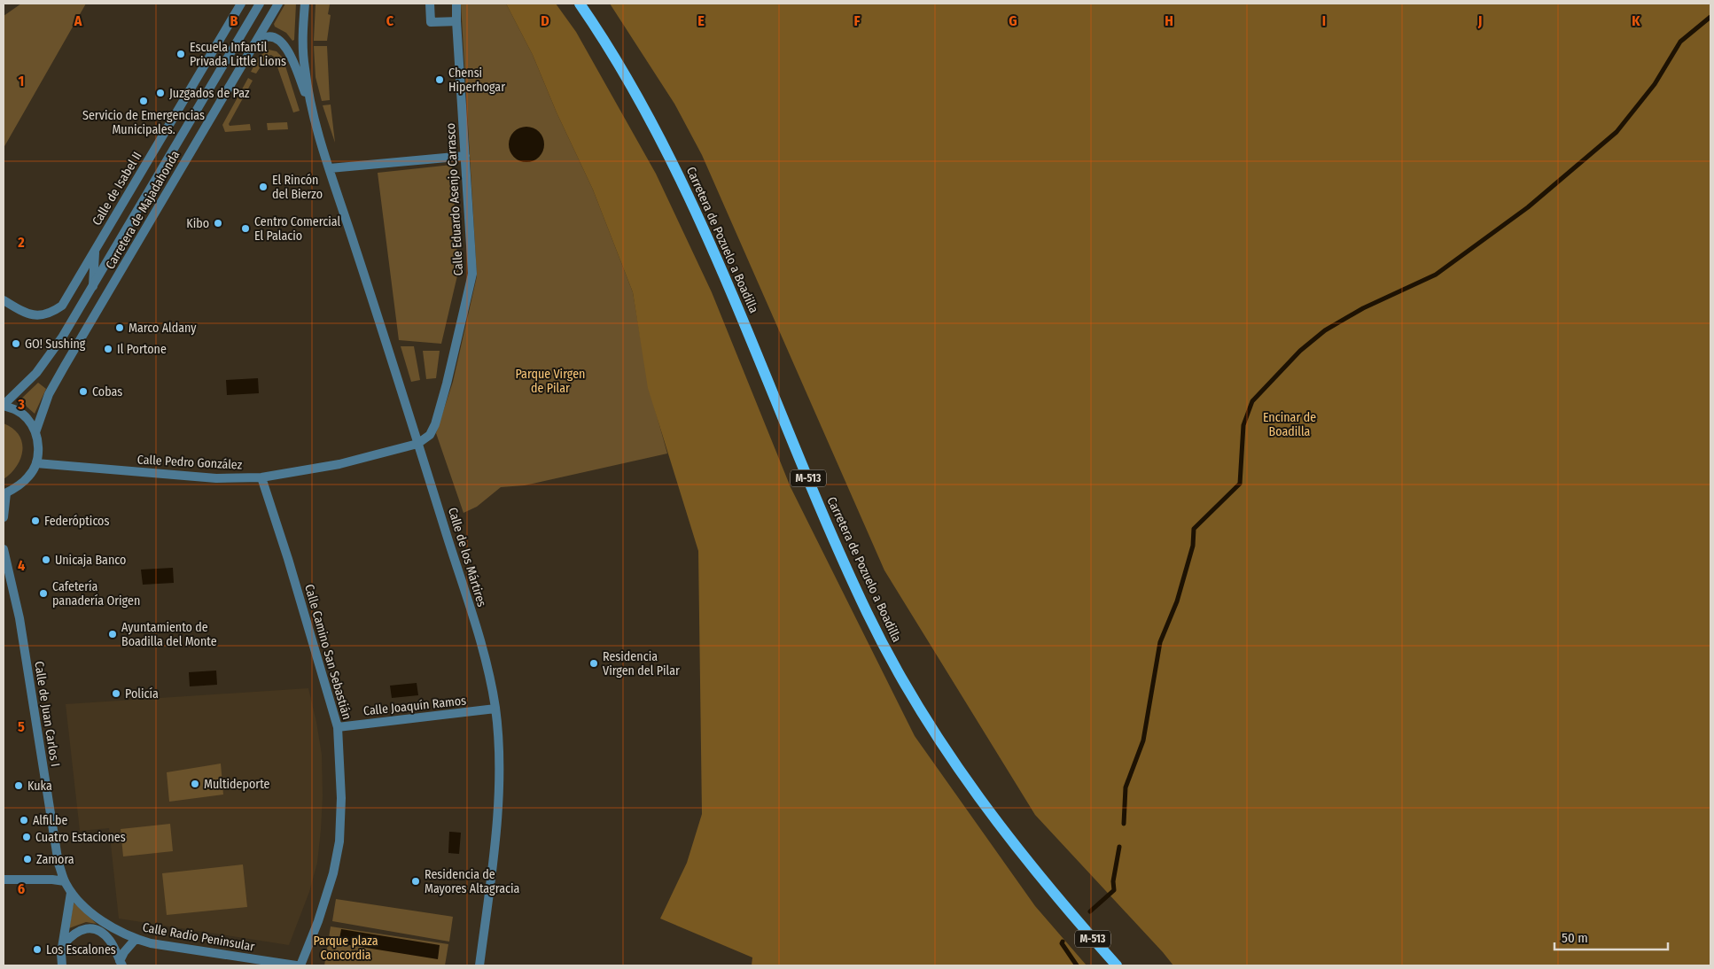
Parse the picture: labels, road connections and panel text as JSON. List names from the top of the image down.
{
  "streets": {
    "main road": ["Carretera de Pozuelo a Boadilla", "M-513"],
    "street": [
      "Calle de Isabel II",
      "Calle Eduardo Asenjo Carrasco",
      "Carretera de Majadahonda",
      "Calle Pedro González",
      "Calle de los Mártires",
      "Calle Camino San Sebastián",
      "Calle Joaquín Ramos",
      "Calle de Juan Carlos I",
      "Calle Radio Peninsular"
    ]
  },
  "crossings": [
    ["Calle de Isabel II", "Carretera de Majadahonda"],
    ["Calle Eduardo Asenjo Carrasco", "Calle Pedro González"],
    ["Calle Eduardo Asenjo Carrasco", "Calle de los Mártires"],
    ["Carretera de Majadahonda", "Calle de los Mártires"],
    ["Calle Pedro González", "Calle de los Mártires"],
    ["Calle Pedro González", "Calle Camino San Sebastián"],
    ["Calle de los Mártires", "Calle Joaquín Ramos"],
    ["Calle Camino San Sebastián", "Calle Joaquín Ramos"],
    ["Calle de Juan Carlos I", "Calle Radio Peninsular"]
  ],
  "parks": ["Parque Virgen de Pilar", "Encinar de Boadilla", "Parque plaza Concordia"],
  "places": [
    "Escuela Infantil Privada Little Lions",
    "Chensi Hiperhogar",
    "Juzgados de Paz",
    "Servicio de Emergencias Municipales.",
    "El Rincón del Bierzo",
    "Kibo",
    "Centro Comercial El Palacio",
    "Marco Aldany",
    "GO! Sushing",
    "Il Portone",
    "Cobas",
    "Federópticos",
    "Unicaja Banco",
    "Cafetería panadería Origen",
    "Ayuntamiento de Boadilla del Monte",
    "Residencia Virgen del Pilar",
    "Policía",
    "Multideporte",
    "Kuka",
    "Alfil.be",
    "Cuatro Estaciones",
    "Zamora",
    "Residencia de Mayores Altagracia",
    "Los Escalones"
  ],
  "scale_bar": "50 m",
  "grid": {
    "columns": [
      "A",
      "B",
      "C",
      "D",
      "E",
      "F",
      "G",
      "H",
      "I",
      "J",
      "K"
    ],
    "rows": [
      "1",
      "2",
      "3",
      "4",
      "5",
      "6"
    ]
  }
}
